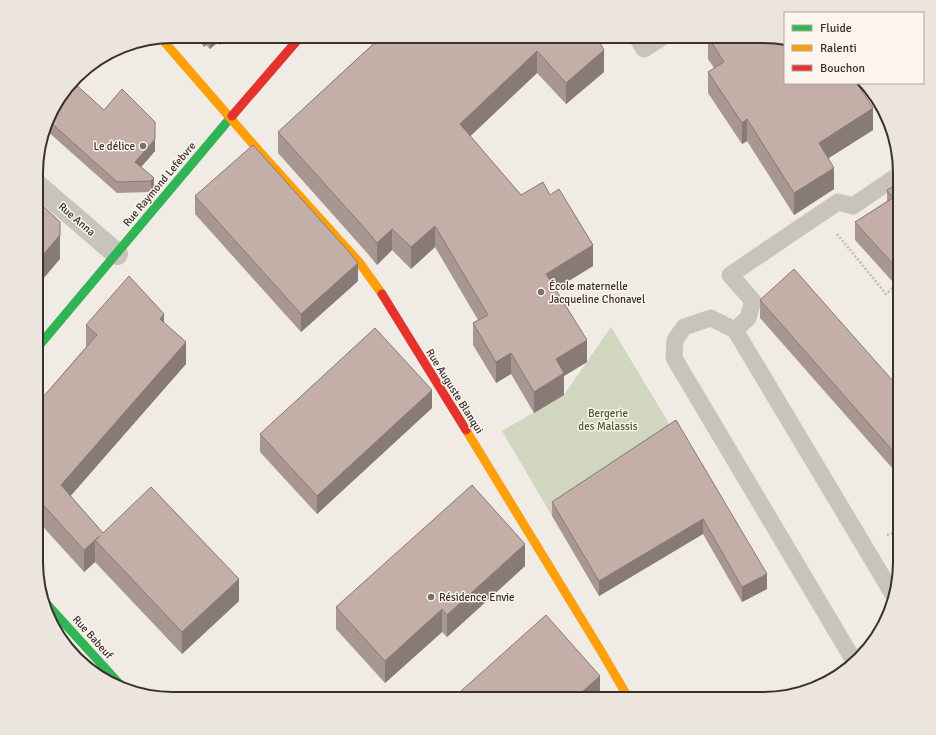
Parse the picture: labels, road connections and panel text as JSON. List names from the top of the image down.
{
  "streets": {
    "street": [
      "Rue Raymond Lefebvre",
      "Rue Anna",
      "Rue Auguste Blanqui",
      "Rue Babeuf"
    ]
  },
  "crossings": [
    ["Rue Raymond Lefebvre", "Rue Anna"],
    ["Rue Raymond Lefebvre", "Rue Auguste Blanqui"]
  ],
  "parks": ["Bergerie des Malassis"],
  "places": ["Le délice", "École maternelle Jacqueline Chonavel", "Résidence Envie"],
  "legend": ["Fluide", "Ralenti", "Bouchon"]
}
